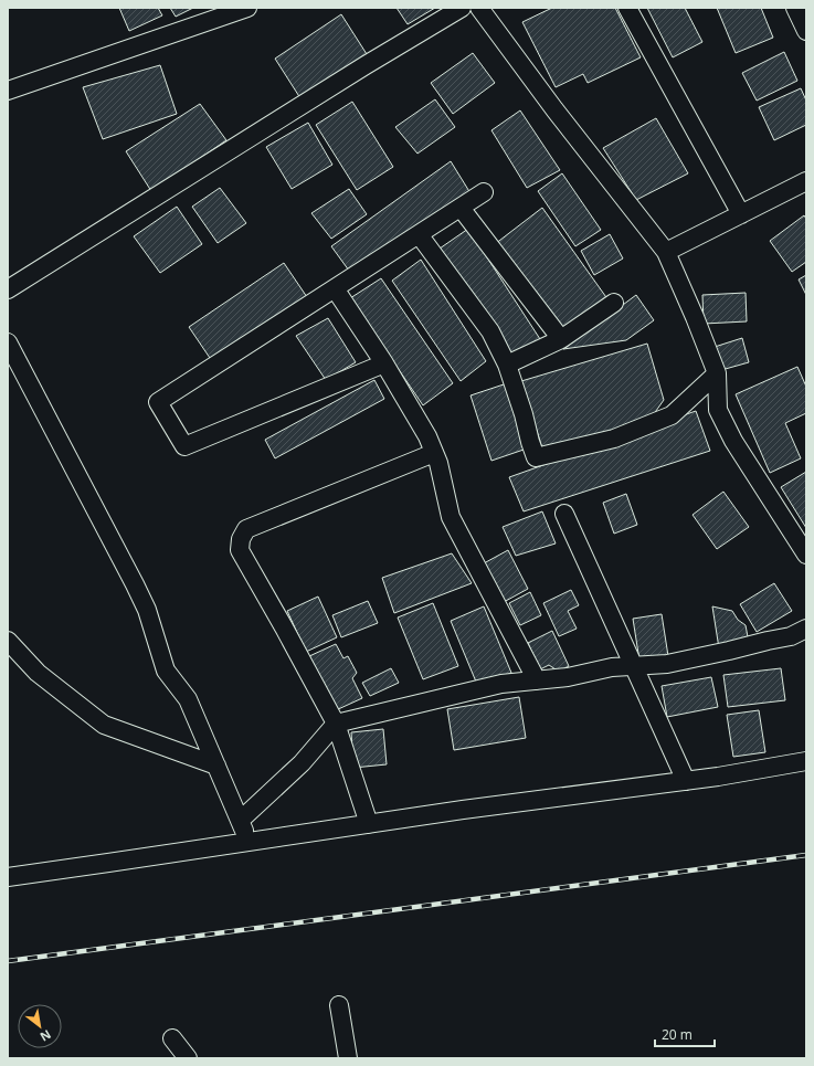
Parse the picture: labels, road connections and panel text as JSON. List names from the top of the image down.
{
  "scale_bar": "20 m",
  "north": "bottom right"
}
